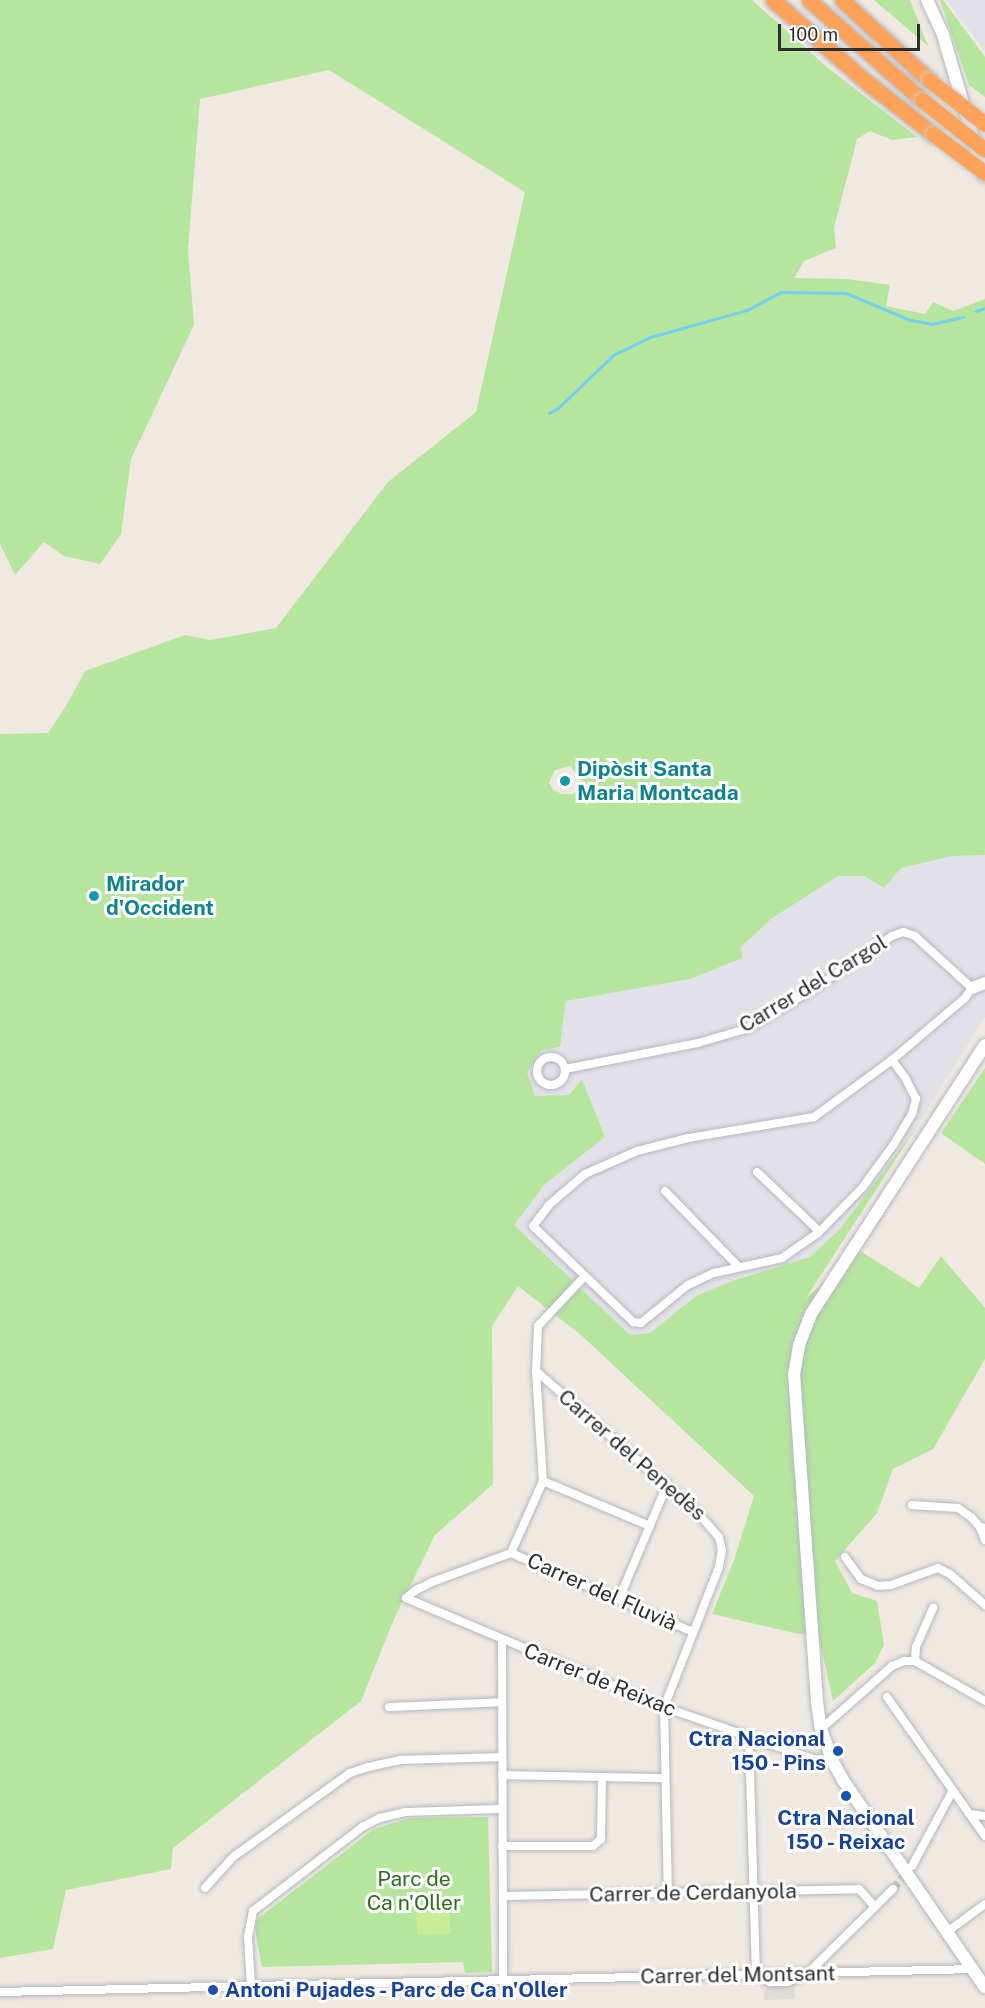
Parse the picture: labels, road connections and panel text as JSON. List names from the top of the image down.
{
  "streets": {
    "street": [
      "Carrer del Cargol",
      "Carrer del Penedès",
      "Carrer del Fluvià",
      "Carrer de Reixac",
      "Carrer de Cerdanyola",
      "Carrer del Montsant"
    ]
  },
  "crossings": [
    ["Carrer del Penedès", "Carrer del Fluvià"],
    ["Carrer del Penedès", "Carrer de Reixac"],
    ["Carrer del Penedès", "Carrer de Cerdanyola"],
    ["Carrer del Fluvià", "Carrer de Reixac"]
  ],
  "parks": ["Parc de Ca n'Oller"],
  "places": [
    "Dipòsit Santa Maria Montcada",
    "Mirador d'Occident",
    "Ctra Nacional 150 - Pins",
    "Ctra Nacional 150 - Reixac",
    "Antoni Pujades - Parc de Ca n'Oller"
  ],
  "scale_bar": "100 m"
}
